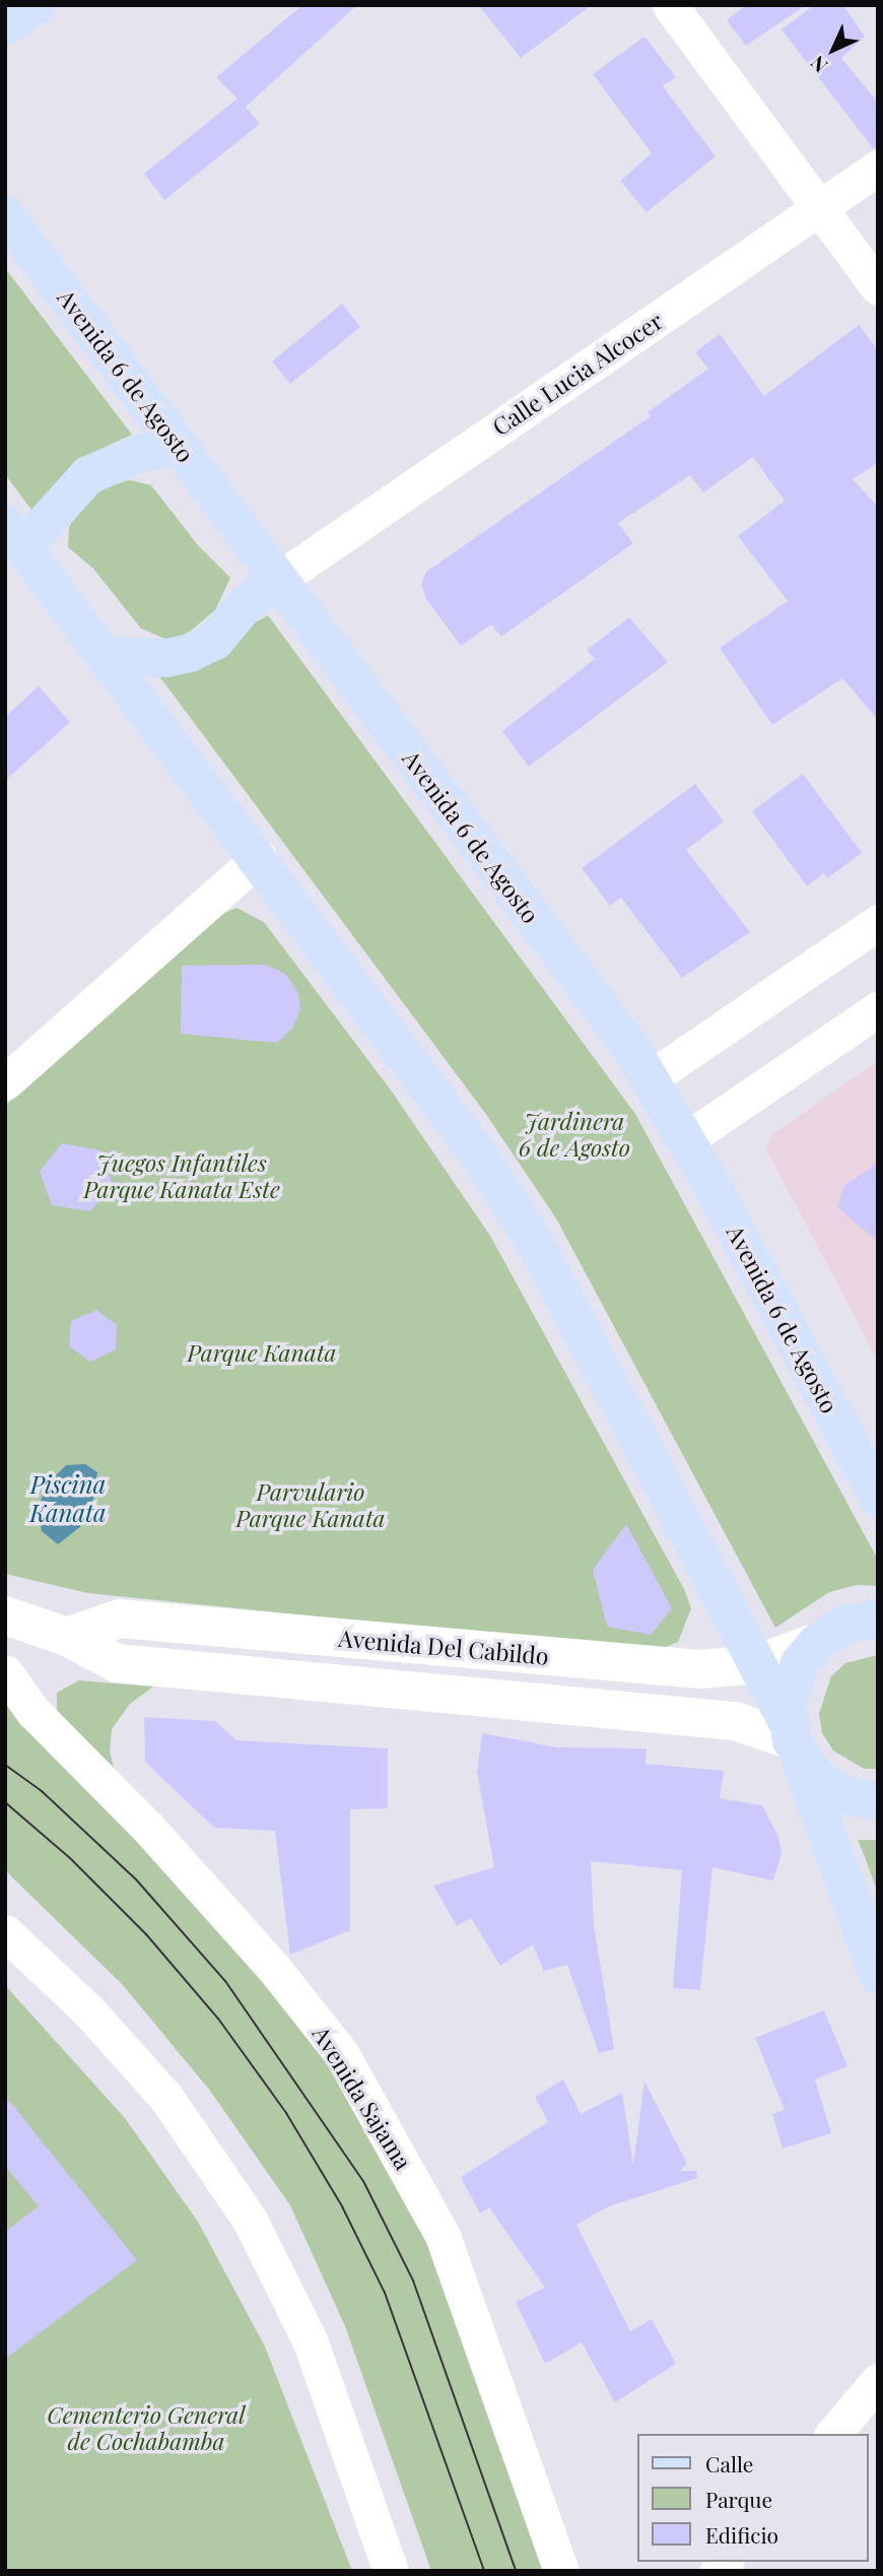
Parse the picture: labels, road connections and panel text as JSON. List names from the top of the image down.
{
  "streets": {
    "main road": ["Avenida 6 de Agosto"],
    "street": ["Calle Lucia Alcocer", "Avenida Del Cabildo", "Avenida Sajama"]
  },
  "crossings": [
    ["Calle Lucia Alcocer", "Avenida 6 de Agosto"]
  ],
  "water": ["Piscina Kanata"],
  "parks": [
    "Jardinera 6 de Agosto",
    "Juegos Infantiles Parque Kanata Este",
    "Parque Kanata",
    "Parvulario Parque Kanata",
    "Cementerio General de Cochabamba"
  ],
  "legend": ["Calle", "Parque", "Edificio"],
  "north": "bottom left"
}
